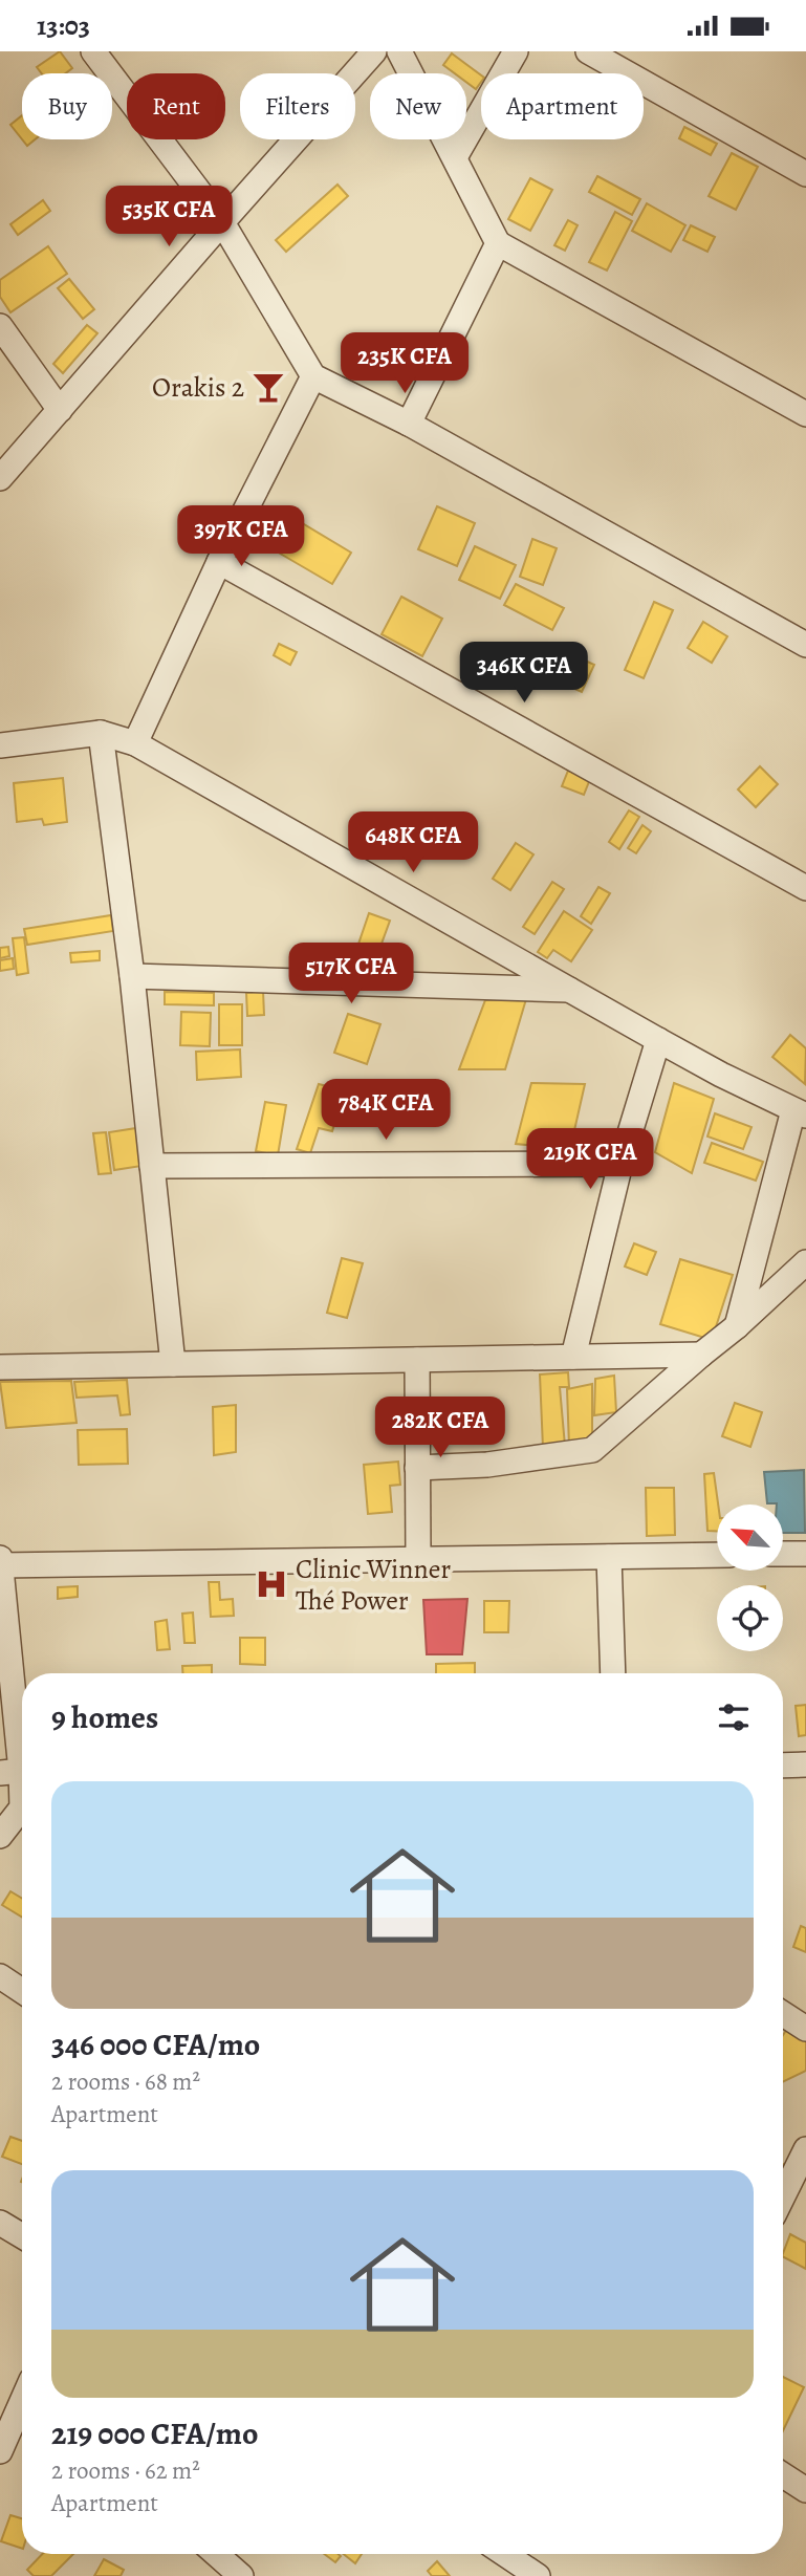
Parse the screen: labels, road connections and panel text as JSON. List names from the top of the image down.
{
  "places": {
    "bar": ["Orakis 2"],
    "hospital": ["Clinic Winner Thé Power"]
  },
  "north": "top left",
  "page": {
    "status": "13:03",
    "chip": [
      "Buy",
      "Rent",
      "Filters",
      "New",
      "Apartment"
    ],
    "price": [
      "535K CFA",
      "235K CFA",
      "397K CFA",
      "346K CFA",
      "648K CFA",
      "517K CFA",
      "784K CFA",
      "219K CFA",
      "282K CFA"
    ],
    "heading": "9 homes",
    "list": [
      {
        "name": "346 000 CFA/mo",
        "note": "2 rooms · 68 m² · Apartment"
      },
      {
        "name": "219 000 CFA/mo",
        "note": "2 rooms · 62 m² · Apartment"
      }
    ]
  }
}
